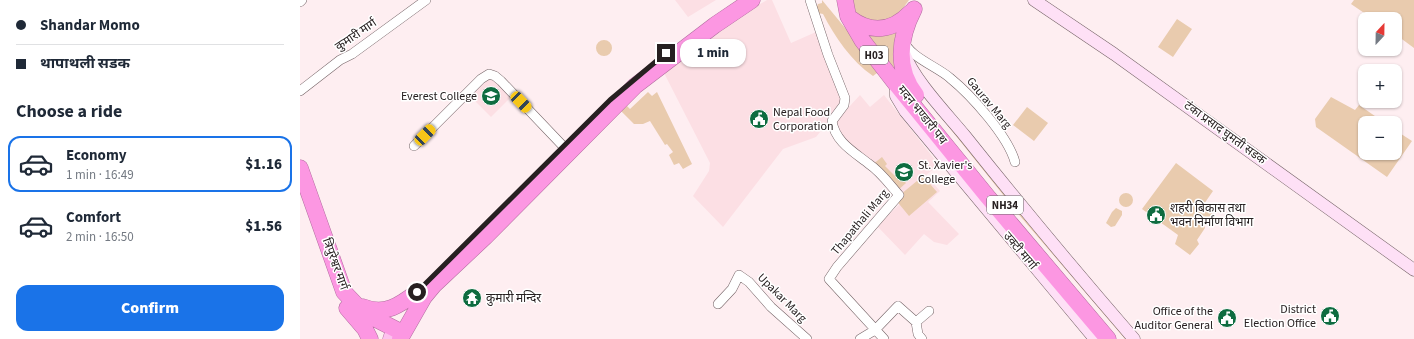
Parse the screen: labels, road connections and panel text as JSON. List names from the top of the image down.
{
  "streets": {
    "highway": [
      "H03",
      "मदन भण्डारी पथ",
      "NH34",
      "त्रिपुरेश्वर मार्ग"
    ],
    "street": [
      "कुमारी मार्ग",
      "Gaurav Marg",
      "टंका प्रसाद घुमती सडक",
      "Thapathali Marg",
      "उक्टी मार्गा",
      "Upakar Marg"
    ]
  },
  "crossings": [
    ["Gaurav Marg", "मदन भण्डारी पथ"],
    ["मदन भण्डारी पथ", "उक्टी मार्गा"]
  ],
  "places": {
    "school or university": ["Everest College", "St. Xavier's College"],
    "public building": [
      "Nepal Food Corporation",
      "शहरी बिकास तथा भवन निर्माण विभाग",
      "District Election Office",
      "Office of the Auditor General"
    ],
    "temple": ["कुमारी मन्दिर"]
  },
  "north": "top",
  "page": {
    "banner": ["Shandar Momo", "थापाथली सडक"],
    "map_buttons": ["+", "−"],
    "bubble": "1 min",
    "heading": "Choose a ride",
    "list": [
      {
        "name": "Economy",
        "note": "1 min · 16:49",
        "value": "$1.16"
      },
      {
        "name": "Comfort",
        "note": "2 min · 16:50",
        "value": "$1.56"
      }
    ],
    "buttons": "Confirm"
  }
}
